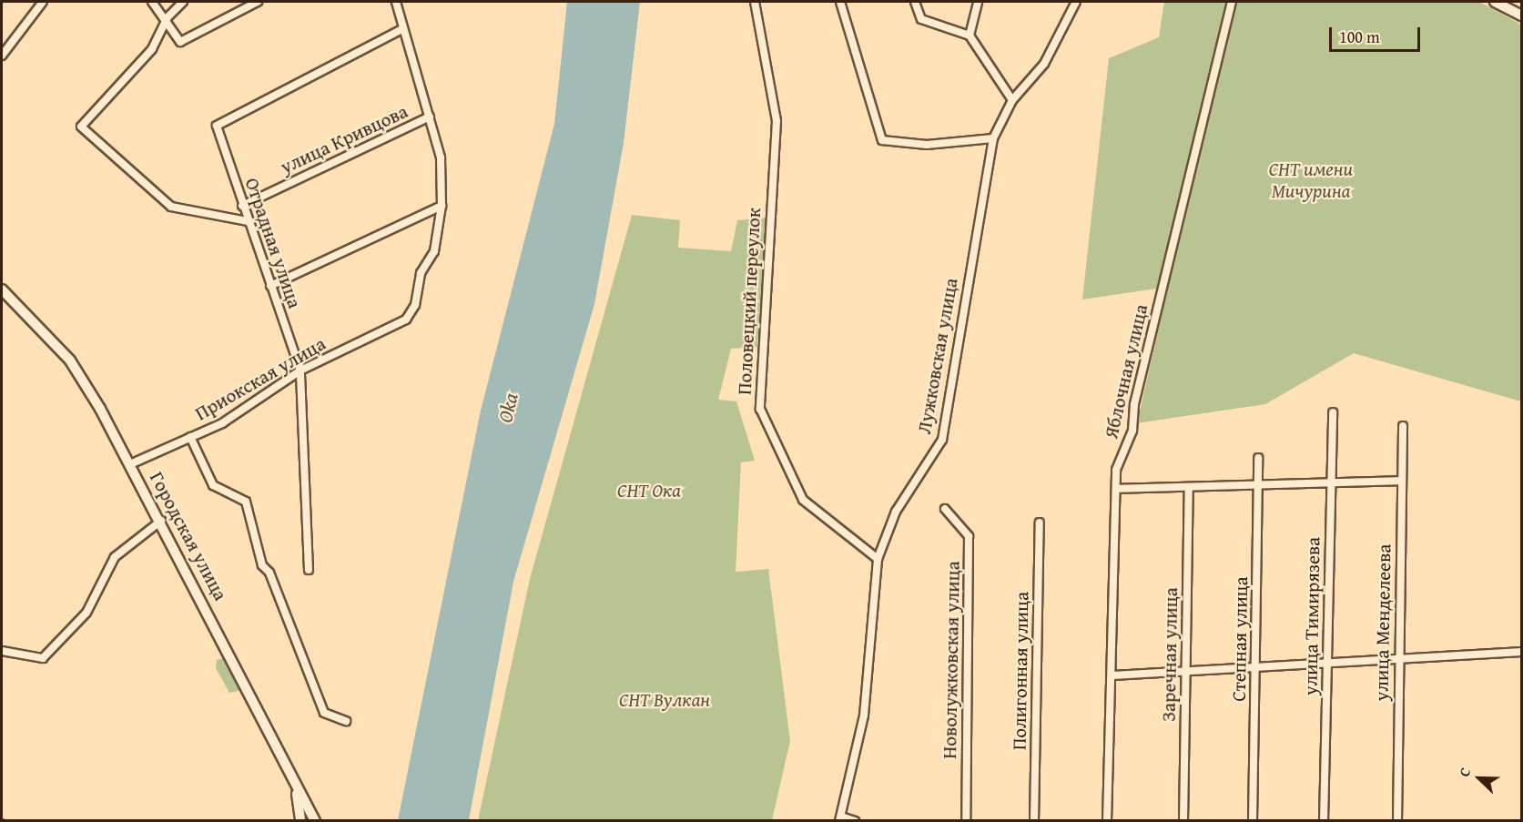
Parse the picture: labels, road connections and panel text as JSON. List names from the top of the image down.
{
  "streets": {
    "main road": ["Городская улица"],
    "street": [
      "улица Кривцова",
      "Отрадная улица",
      "Половецкий переулок",
      "Лужковская улица",
      "Яблочная улица",
      "Приокская улица",
      "улица Тимирязева",
      "улица Менделеева",
      "Степная улица",
      "Заречная улица",
      "Новолужковская улица",
      "Полигонная улица"
    ]
  },
  "crossings": [
    ["улица Кривцова", "Отрадная улица"],
    ["Отрадная улица", "Приокская улица"],
    ["Половецкий переулок", "Лужковская улица"],
    ["Приокская улица", "Городская улица"]
  ],
  "water": ["Oka"],
  "parks": ["СНТ имени Мичурина", "СНТ Ока", "СНТ Вулкан"],
  "scale_bar": "100 m",
  "north": "top left"
}
